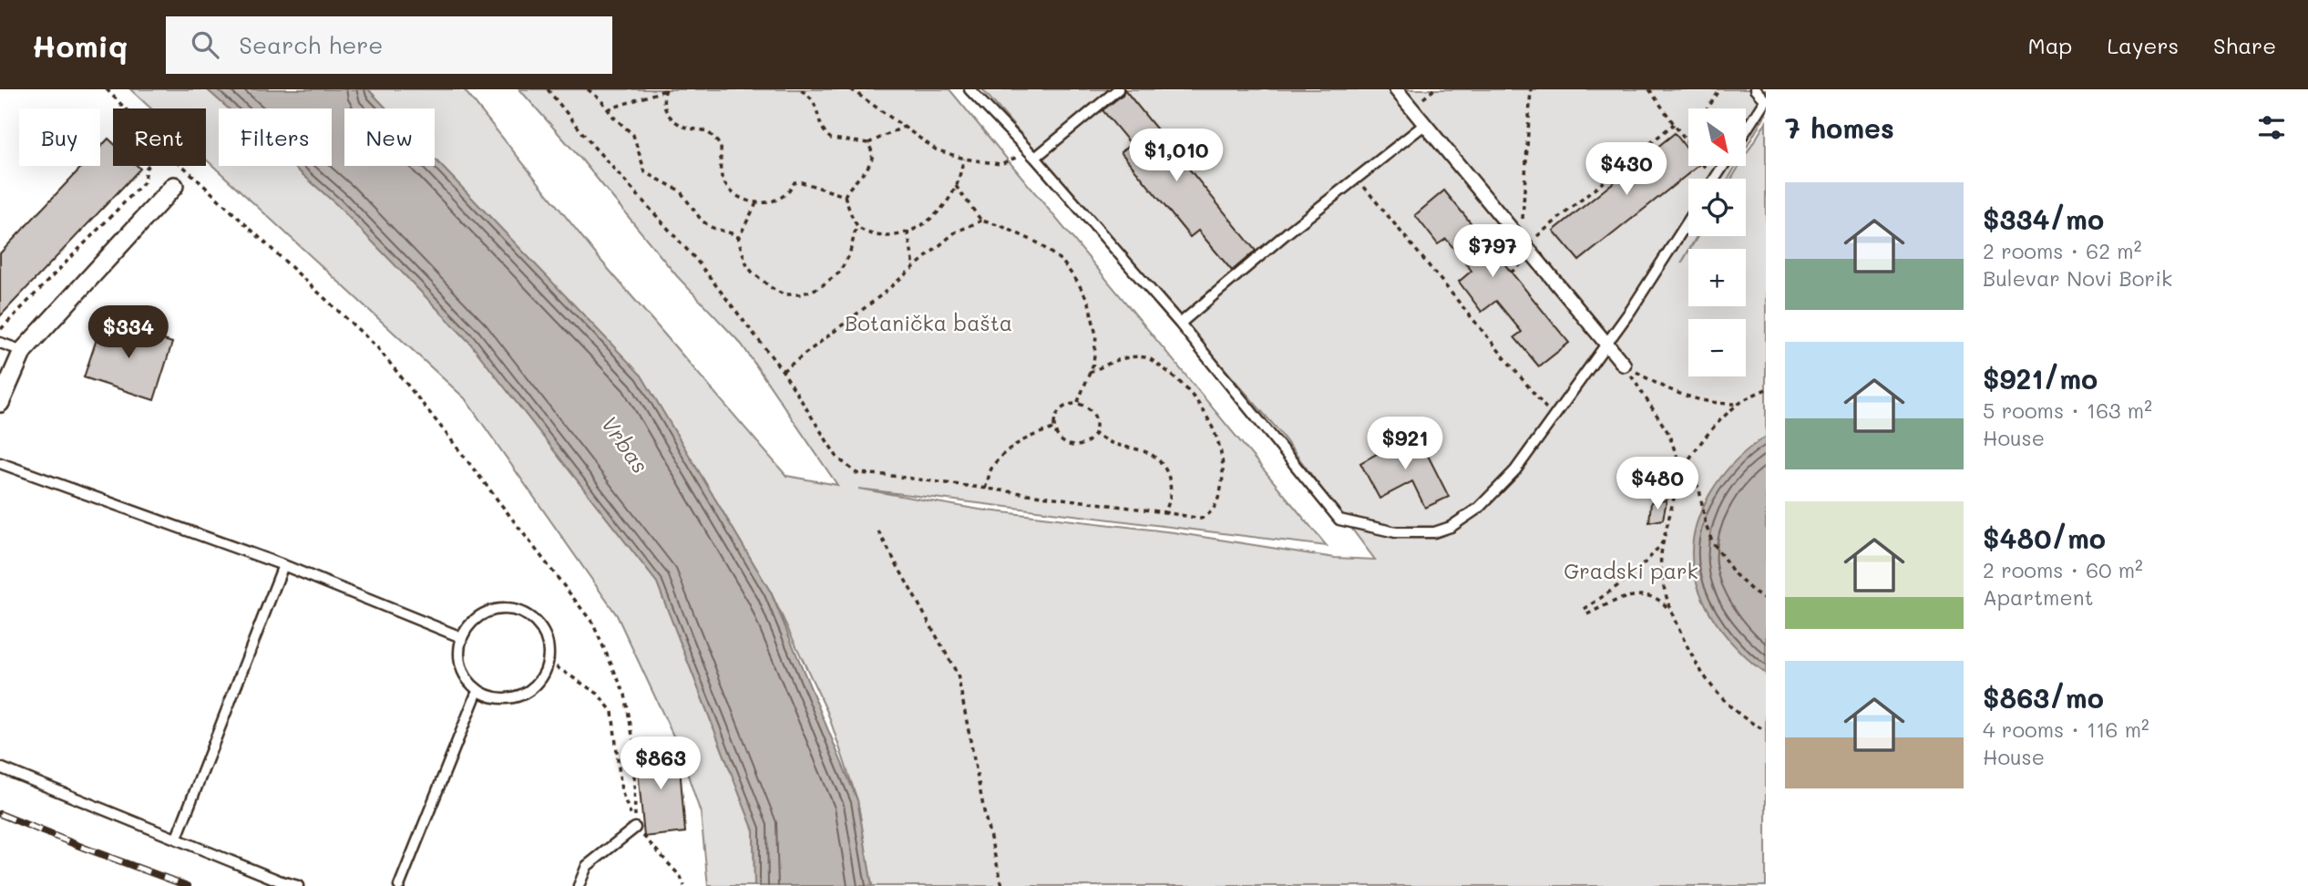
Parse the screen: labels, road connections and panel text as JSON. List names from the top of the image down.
{
  "water": ["Vrbas"],
  "parks": ["Botanička bašta", "Gradski park"],
  "north": "bottom right",
  "page": {
    "header": "Homiq",
    "search": "Search here",
    "nav": ["Map", "Layers", "Share"],
    "heading": "7 homes",
    "map_buttons": ["+", "−"],
    "chip": [
      "Buy",
      "Rent",
      "Filters",
      "New"
    ],
    "price": [
      "$1,010",
      "$430",
      "$797",
      "$334",
      "$921",
      "$480",
      "$863"
    ],
    "list": [
      {
        "name": "$334/mo",
        "note": "2 rooms · 62 m² · Bulevar Novi Borik"
      },
      {
        "name": "$921/mo",
        "note": "5 rooms · 163 m² · House"
      },
      {
        "name": "$480/mo",
        "note": "2 rooms · 60 m² · Apartment"
      },
      {
        "name": "$863/mo",
        "note": "4 rooms · 116 m² · House"
      }
    ]
  }
}
